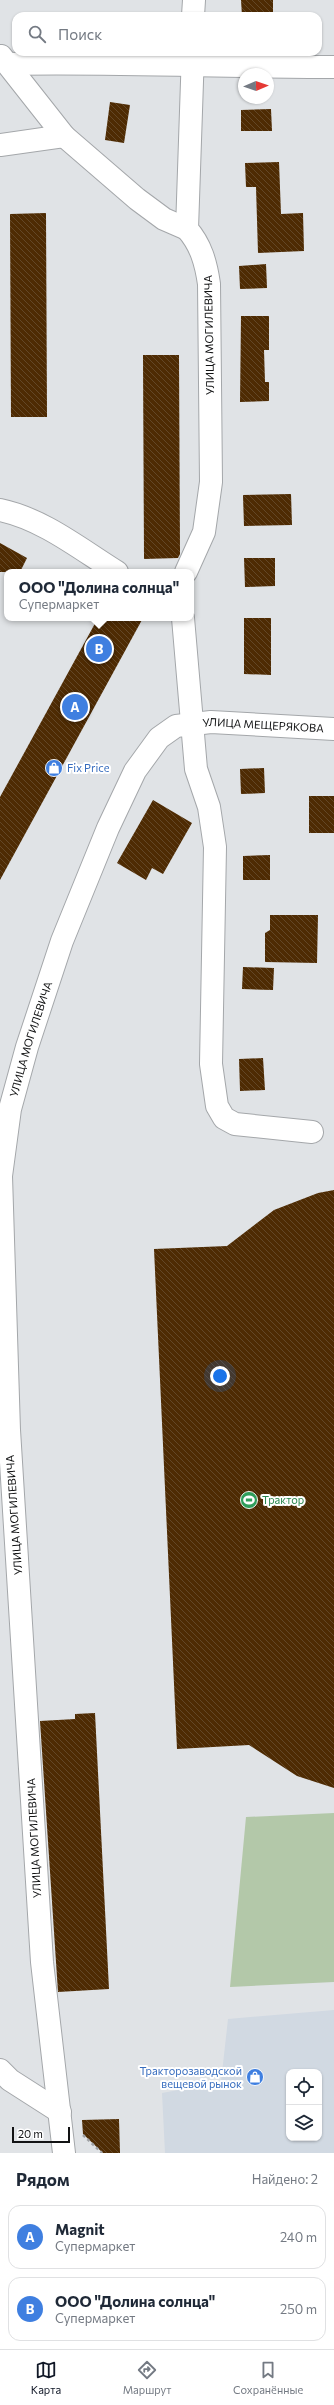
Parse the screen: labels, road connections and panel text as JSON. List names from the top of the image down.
{
  "streets": {
    "street": ["УЛИЦА МОГИЛЕВИЧА", "УЛИЦА МЕЩЕРЯКОВА"]
  },
  "crossings": [
    ["УЛИЦА МОГИЛЕВИЧА", "УЛИЦА МЕЩЕРЯКОВА"]
  ],
  "places": {
    "shop": ["Fix Price", "Тракторозаводской вещевой рынок"],
    "sports": ["Трактор"]
  },
  "scale_bar": "20 m",
  "north": "right",
  "page": {
    "search": "Поиск",
    "popup": ["ООО \"Долина солнца\"", "Супермаркет"],
    "pins": ["B", "A"],
    "scale": "20 m",
    "heading": ["Рядом", "Найдено: 2"],
    "list": [
      {
        "mark": "A",
        "name": "Magnit",
        "note": "Супермаркет",
        "value": "240 m"
      },
      {
        "mark": "B",
        "name": "ООО \"Долина солнца\"",
        "note": "Супермаркет",
        "value": "250 m"
      }
    ],
    "nav": ["Карта", "Маршрут", "Сохранённые"]
  }
}
